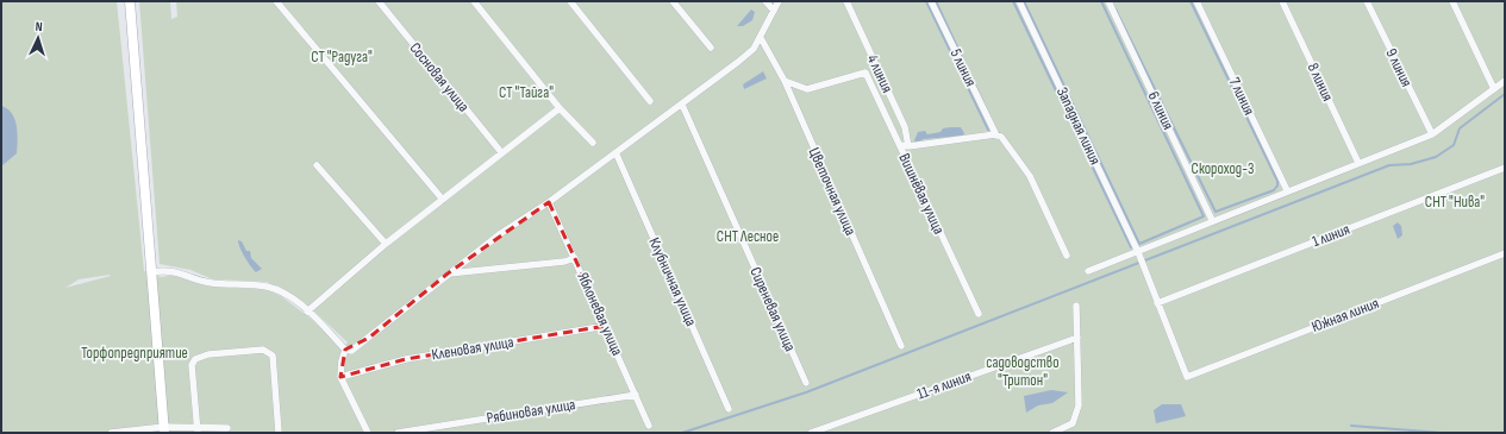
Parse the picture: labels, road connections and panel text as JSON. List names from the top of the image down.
{
  "streets": {
    "street": [
      "5 линия",
      "9 линия",
      "4 линия",
      "Сосновая улица",
      "8 линия",
      "7 линия",
      "6 линия",
      "Западная линия",
      "Цветочная улица",
      "Вишнёвая улица",
      "1 линия",
      "Клубничная улица",
      "Сиреневая улица",
      "Яблоневая улица",
      "Южная линия",
      "Кленовая улица",
      "11-я линия",
      "Рябиновая улица"
    ]
  },
  "crossings": [
    ["Западная линия", "1 линия"],
    ["Западная линия", "Южная линия"],
    ["Цветочная улица", "Вишнёвая улица"],
    ["Яблоневая улица", "Кленовая улица"],
    ["Яблоневая улица", "Рябиновая улица"]
  ],
  "parks": [
    "СТ \"Радуга\"",
    "СТ \"Тайга\"",
    "Скороход-3",
    "СНТ \"Нива\"",
    "СНТ Лесное",
    "Торфопредприятие",
    "садоводство \"Тритон\""
  ],
  "north": "top"
}
